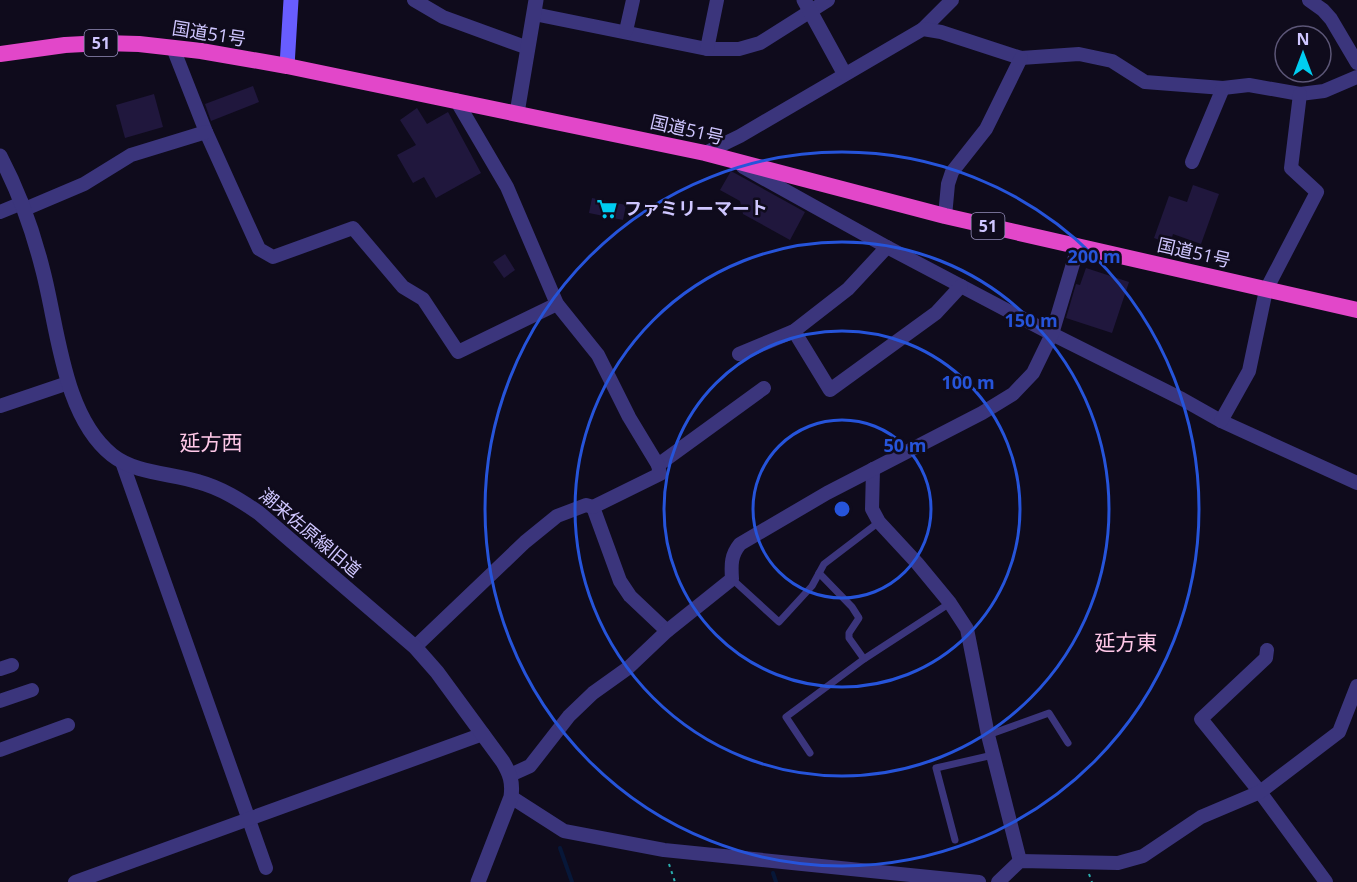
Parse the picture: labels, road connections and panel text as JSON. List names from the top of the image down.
{
  "streets": {
    "highway": ["国道51号", "51"],
    "street": ["潮来佐原線旧道"]
  },
  "districts": ["延方西", "延方東"],
  "places": {
    "supermarket": ["ファミリーマート"]
  },
  "north": "top",
  "rings": [
    "200 m",
    "150 m",
    "100 m",
    "50 m"
  ]
}
